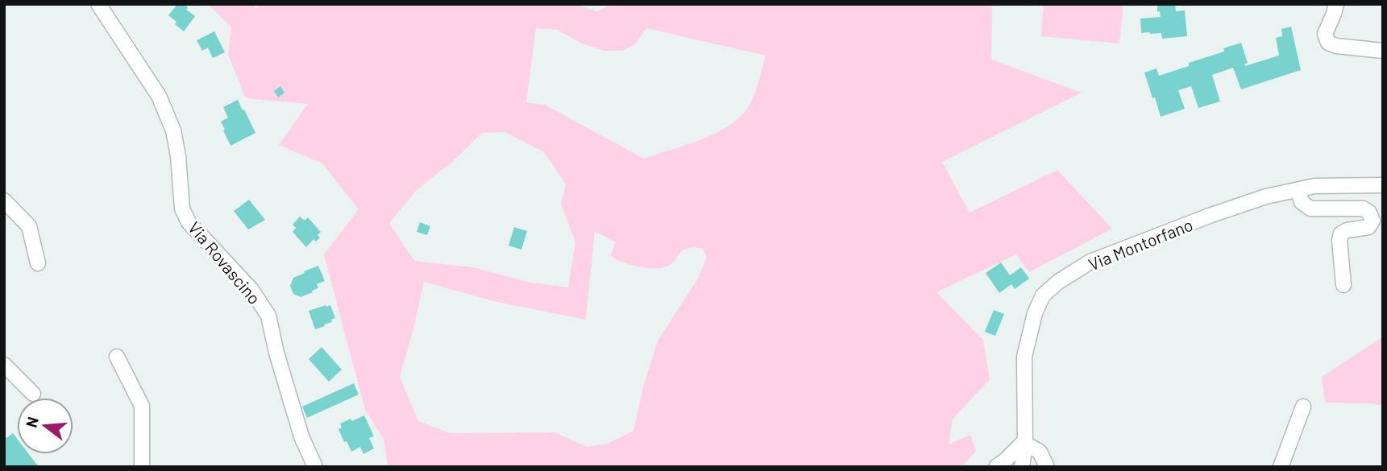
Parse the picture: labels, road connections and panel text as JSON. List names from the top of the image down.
{
  "streets": {
    "street": ["Via Montorfano", "Via Rovascino"]
  },
  "north": "left"
}
